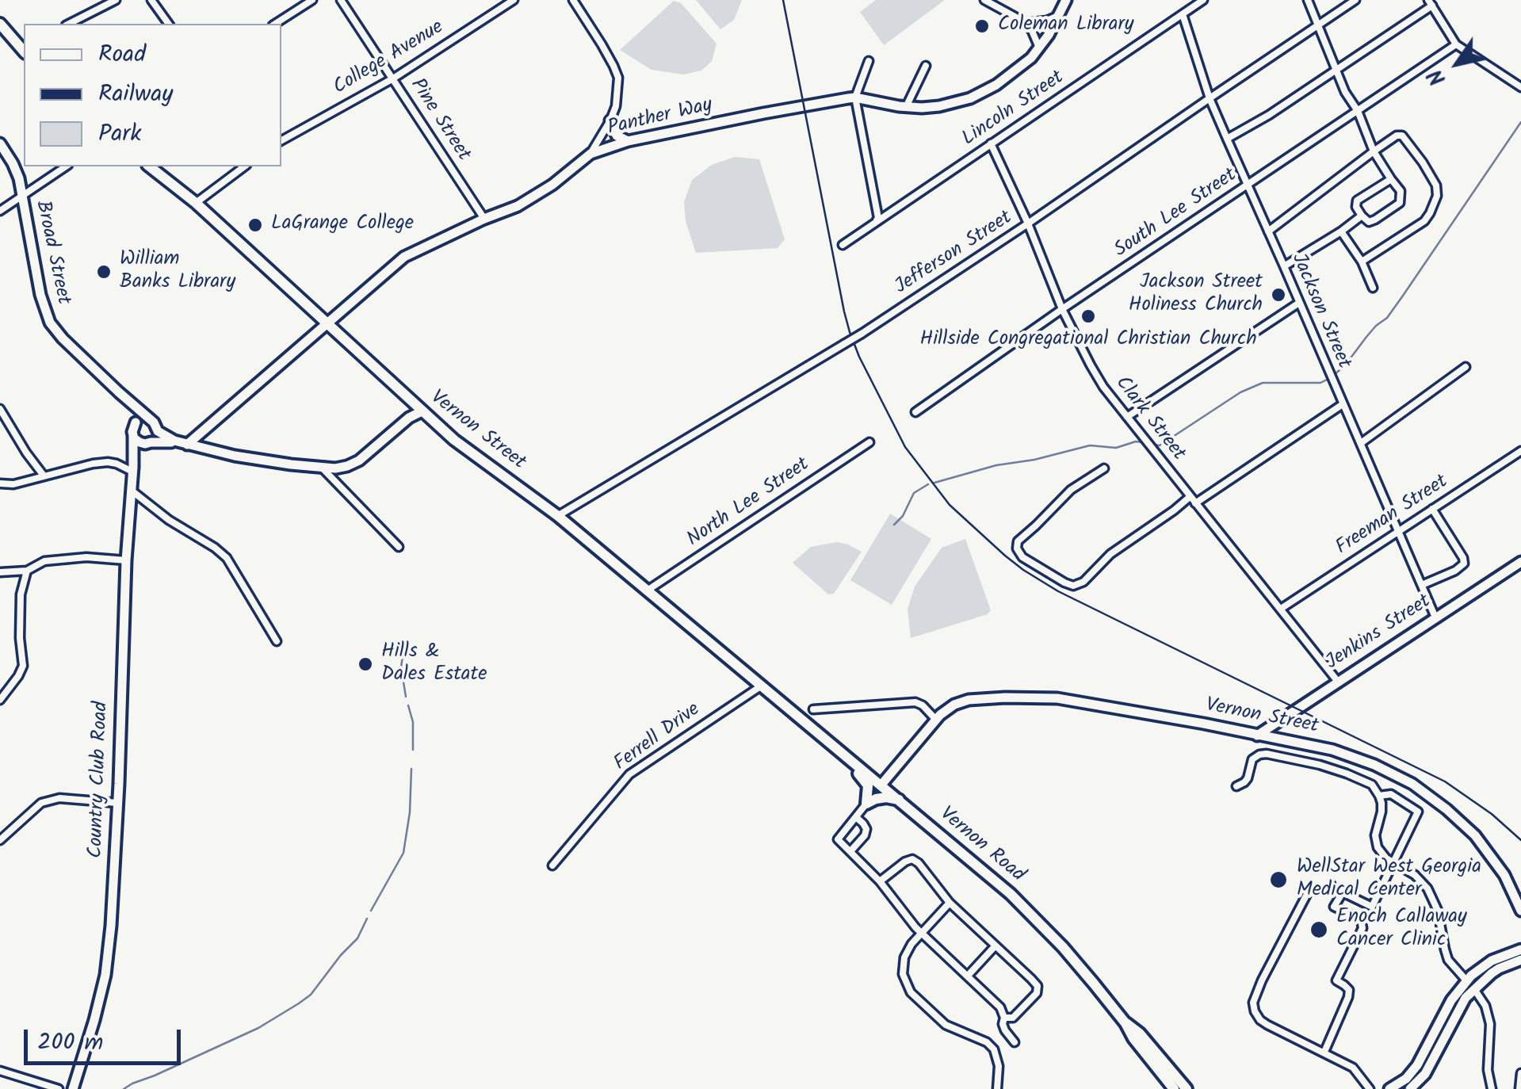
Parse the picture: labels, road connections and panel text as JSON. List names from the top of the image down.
{
  "streets": {
    "main road": ["Vernon Street", "Vernon Road"],
    "street": [
      "College Avenue",
      "Lincoln Street",
      "Panther Way",
      "Pine Street",
      "South Lee Street",
      "Broad Street",
      "Jefferson Street",
      "Jackson Street",
      "Clark Street",
      "North Lee Street",
      "Freeman Street",
      "Jenkins Street",
      "Ferrell Drive",
      "Country Club Road"
    ]
  },
  "crossings": [
    ["College Avenue", "Pine Street"],
    ["Lincoln Street", "Jackson Street"],
    ["Lincoln Street", "Clark Street"],
    ["Panther Way", "Pine Street"],
    ["Panther Way", "Vernon Street"],
    ["South Lee Street", "Jackson Street"],
    ["South Lee Street", "Clark Street"],
    ["Broad Street", "Country Club Road"],
    ["Jefferson Street", "Jackson Street"],
    ["Jefferson Street", "Clark Street"],
    ["Jefferson Street", "Vernon Street"],
    ["Jackson Street", "Freeman Street"],
    ["Jackson Street", "Jenkins Street"],
    ["Clark Street", "Freeman Street"],
    ["Clark Street", "Jenkins Street"],
    ["Vernon Street", "North Lee Street"],
    ["Vernon Street", "Jenkins Street"],
    ["Vernon Street", "Ferrell Drive"],
    ["Vernon Street", "Vernon Road"]
  ],
  "places": [
    "Coleman Library",
    "LaGrange College",
    "William Banks Library",
    "Jackson Street Holiness Church",
    "Hillside Congregational Christian Church",
    "Hills & Dales Estate",
    "WellStar West Georgia Medical Center",
    "Enoch Callaway Cancer Clinic"
  ],
  "legend": ["Road", "Railway", "Park"],
  "scale_bar": "200 m",
  "north": "bottom left"
}
